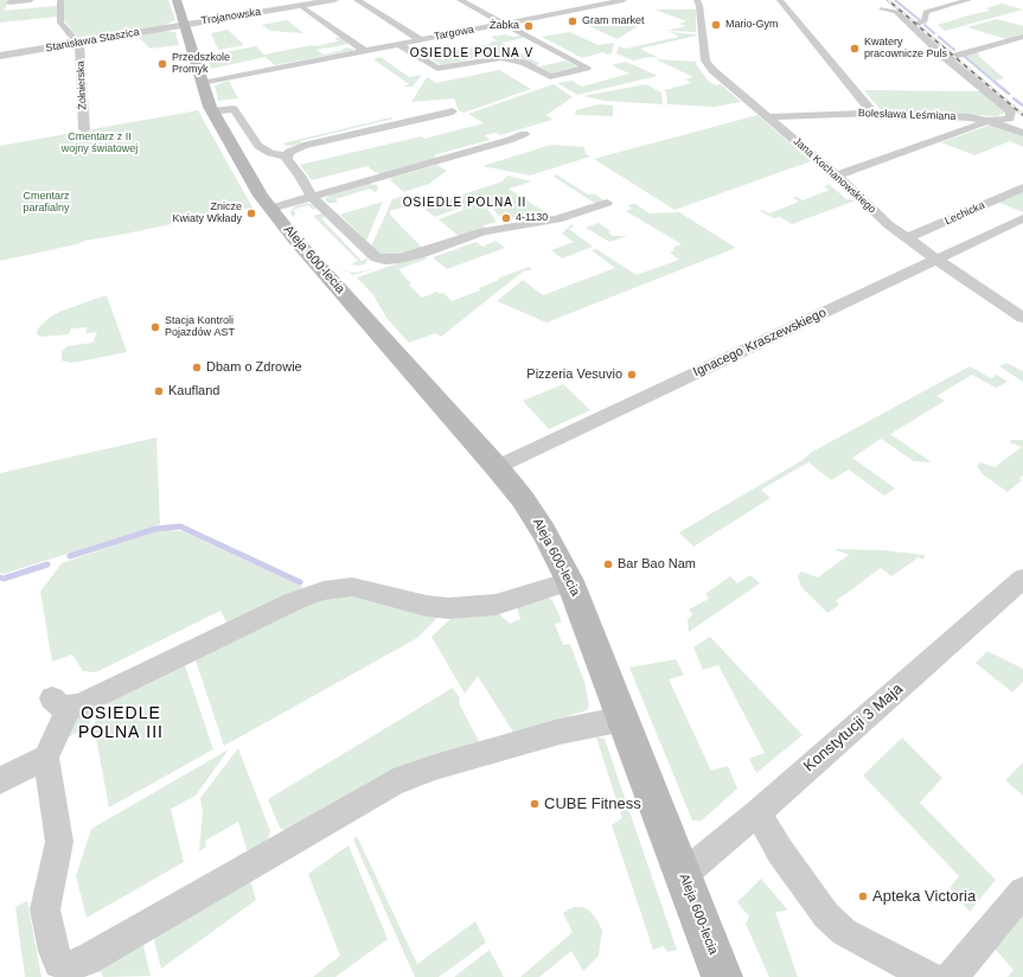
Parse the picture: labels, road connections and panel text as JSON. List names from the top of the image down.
{
  "streets": {
    "main road": ["Aleja 600-lecia"],
    "street": [
      "Trojanowska",
      "Targowa",
      "Stanisława Staszica",
      "Żołnierska",
      "Bolesława Leśmiana",
      "Jana Kochanowskiego",
      "Lechicka",
      "Ignacego Kraszewskiego",
      "Konstytucji 3 Maja"
    ]
  },
  "crossings": [
    ["Trojanowska", "Stanisława Staszica"],
    ["Trojanowska", "Aleja 600-lecia"],
    ["Targowa", "Aleja 600-lecia"],
    ["Stanisława Staszica", "Żołnierska"],
    ["Stanisława Staszica", "Aleja 600-lecia"],
    ["Bolesława Leśmiana", "Jana Kochanowskiego"],
    ["Jana Kochanowskiego", "Lechicka"],
    ["Jana Kochanowskiego", "Ignacego Kraszewskiego"],
    ["Aleja 600-lecia", "Ignacego Kraszewskiego"],
    ["Aleja 600-lecia", "Konstytucji 3 Maja"]
  ],
  "districts": ["OSIEDLE POLNA V", "OSIEDLE POLNA II", "OSIEDLE POLNA III"],
  "parks": ["Cmentarz z II wojny światowej", "Cmentarz parafialny"],
  "places": [
    "Gram market",
    "Mario-Gym",
    "Żabka",
    "Kwatery pracownicze Puls",
    "Przedszkole Promyk",
    "Znicze Kwiaty Wkłady",
    "4-1130",
    "Stacja Kontroli Pojazdów AST",
    "Dbam o Zdrowie",
    "Pizzeria Vesuvio",
    "Kaufland",
    "Bar Bao Nam",
    "CUBE Fitness",
    "Apteka Victoria"
  ]
}
